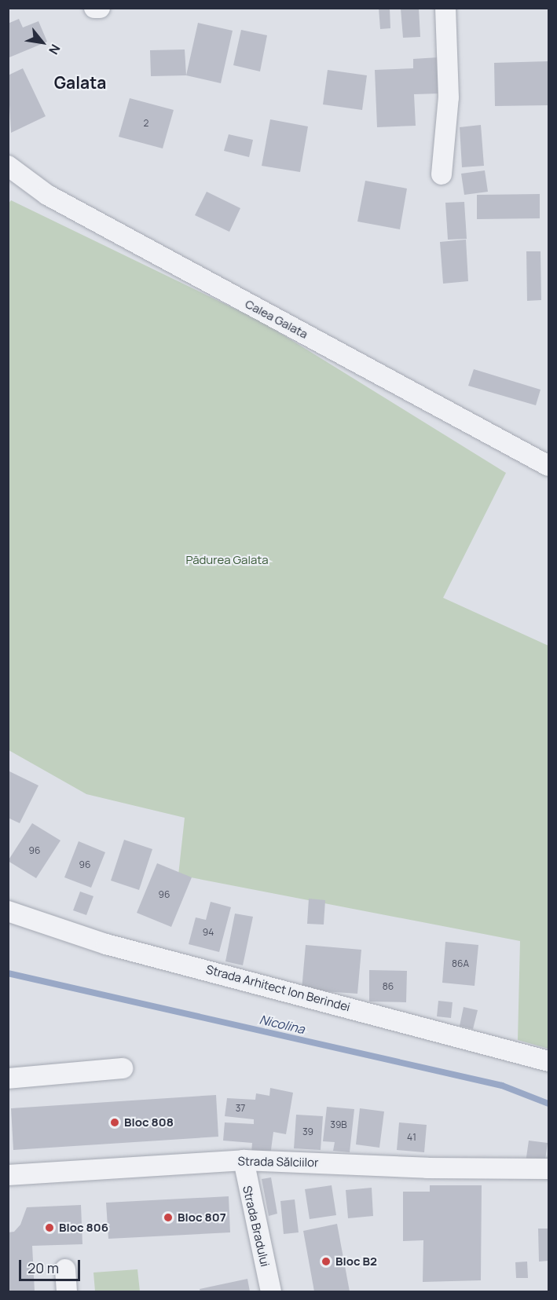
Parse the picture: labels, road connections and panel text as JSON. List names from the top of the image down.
{
  "streets": {
    "street": [
      "Calea Galata",
      "Strada Arhitect Ion Berindei",
      "Strada Sălciilor",
      "Strada Bradului"
    ]
  },
  "crossings": [
    ["Strada Sălciilor", "Strada Bradului"]
  ],
  "districts": ["Galata"],
  "water": ["Nicolina"],
  "parks": ["Pădurea Galata"],
  "places": [
    "Bloc 808",
    "Bloc 807",
    "Bloc 806",
    "Bloc B2"
  ],
  "house_numbers": [
    "2",
    "96",
    "96",
    "96",
    "94",
    "86A",
    "86",
    "37",
    "39B",
    "39",
    "41"
  ],
  "scale_bar": "20 m",
  "north": "bottom right"
}
